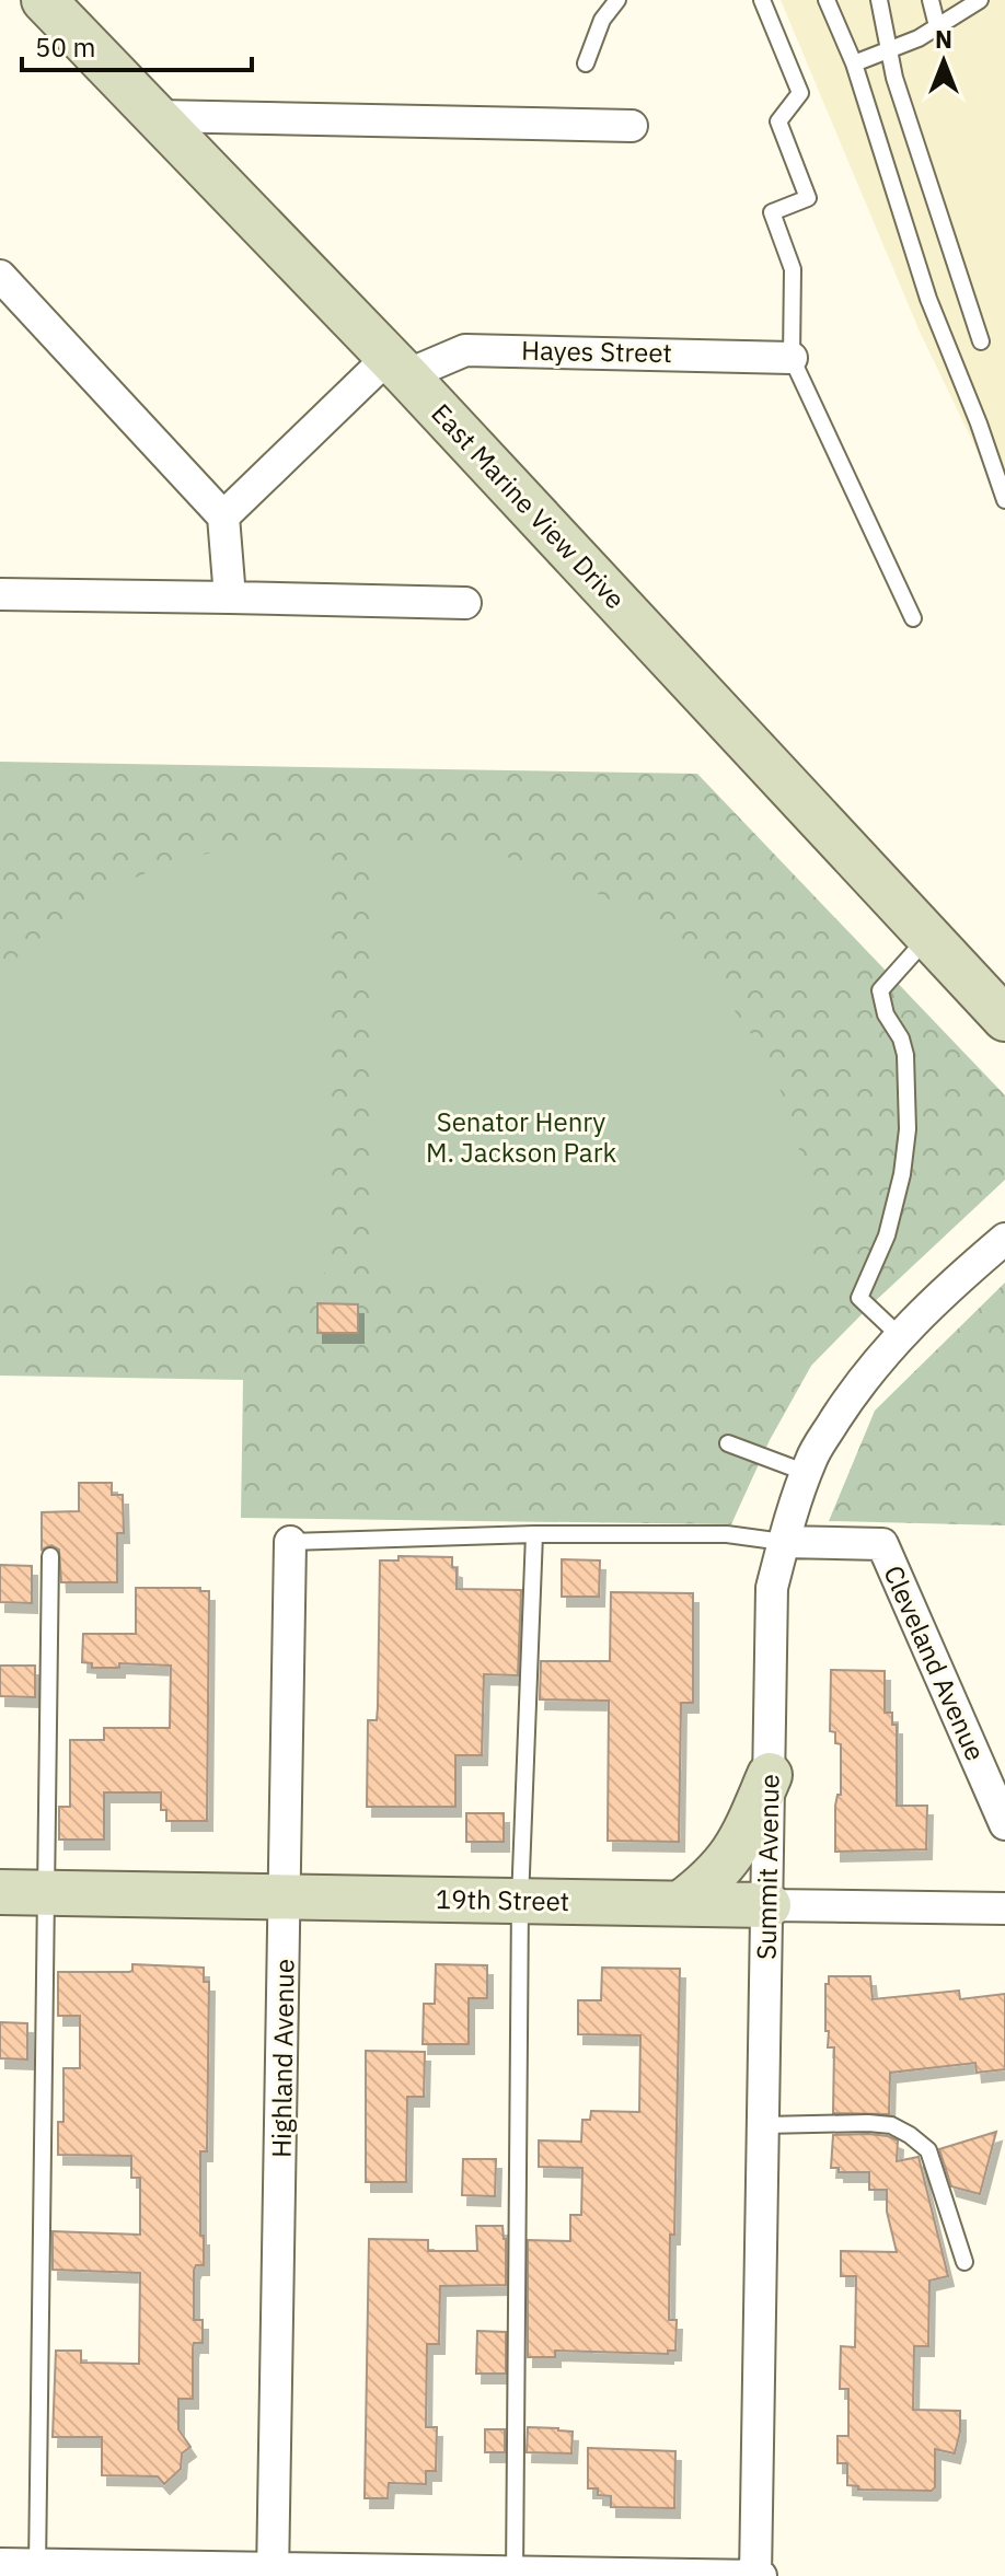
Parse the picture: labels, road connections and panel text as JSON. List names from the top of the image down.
{
  "streets": {
    "main road": ["East Marine View Drive", "19th Street"],
    "street": [
      "Hayes Street",
      "Cleveland Avenue",
      "Summit Avenue",
      "Highland Avenue"
    ]
  },
  "crossings": [
    ["Hayes Street", "East Marine View Drive"],
    ["Cleveland Avenue", "Summit Avenue"],
    ["Summit Avenue", "19th Street"],
    ["19th Street", "Highland Avenue"]
  ],
  "parks": ["Senator Henry M. Jackson Park"],
  "scale_bar": "50 m",
  "north": "top"
}
